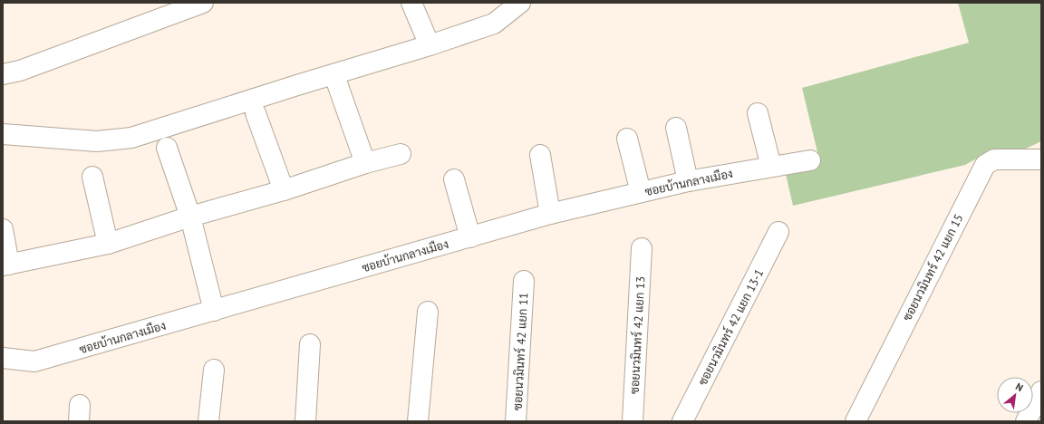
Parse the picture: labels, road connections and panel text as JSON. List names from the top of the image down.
{
  "streets": {
    "street": [
      "ซอยบ้านกลางเมือง",
      "ซอยนวมินทร์ 42 แยก 15",
      "ซอยนวมินทร์ 42 แยก 13-1",
      "ซอยนวมินทร์ 42 แยก 13",
      "ซอยนวมินทร์ 42 แยก 11"
    ]
  },
  "north": "top right"
}
